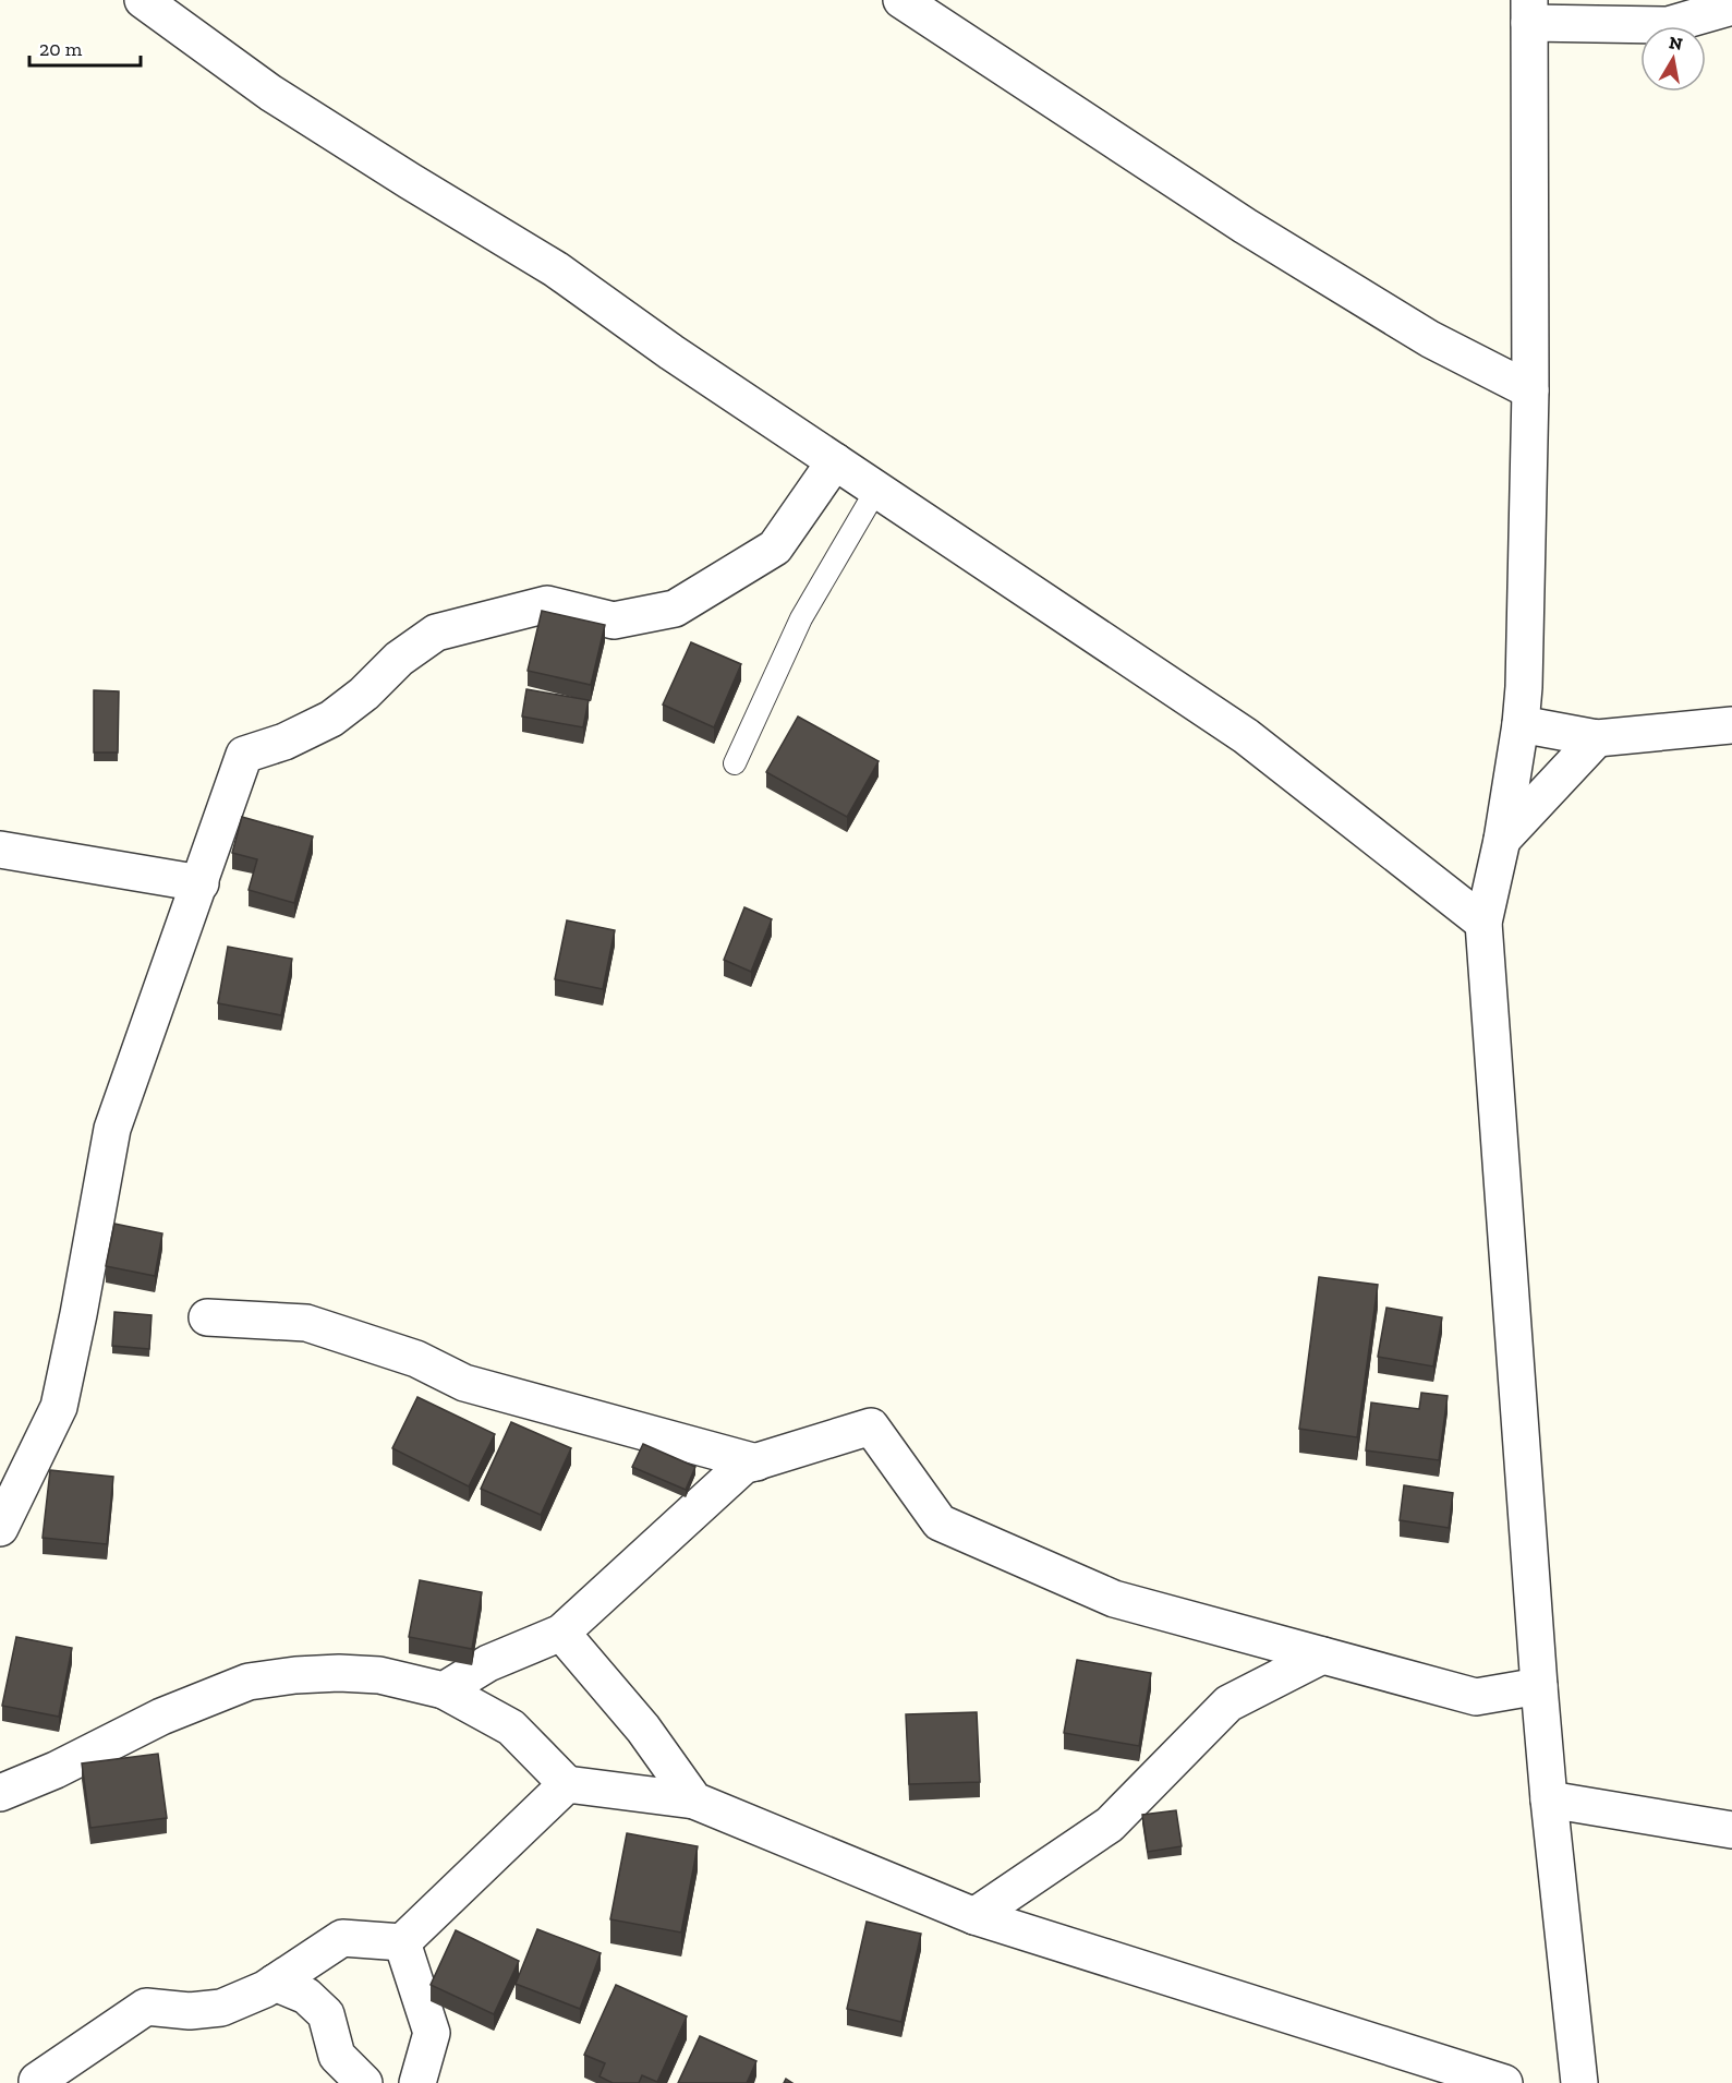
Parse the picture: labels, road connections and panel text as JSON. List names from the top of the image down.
{
  "scale_bar": "20 m",
  "north": "top"
}
